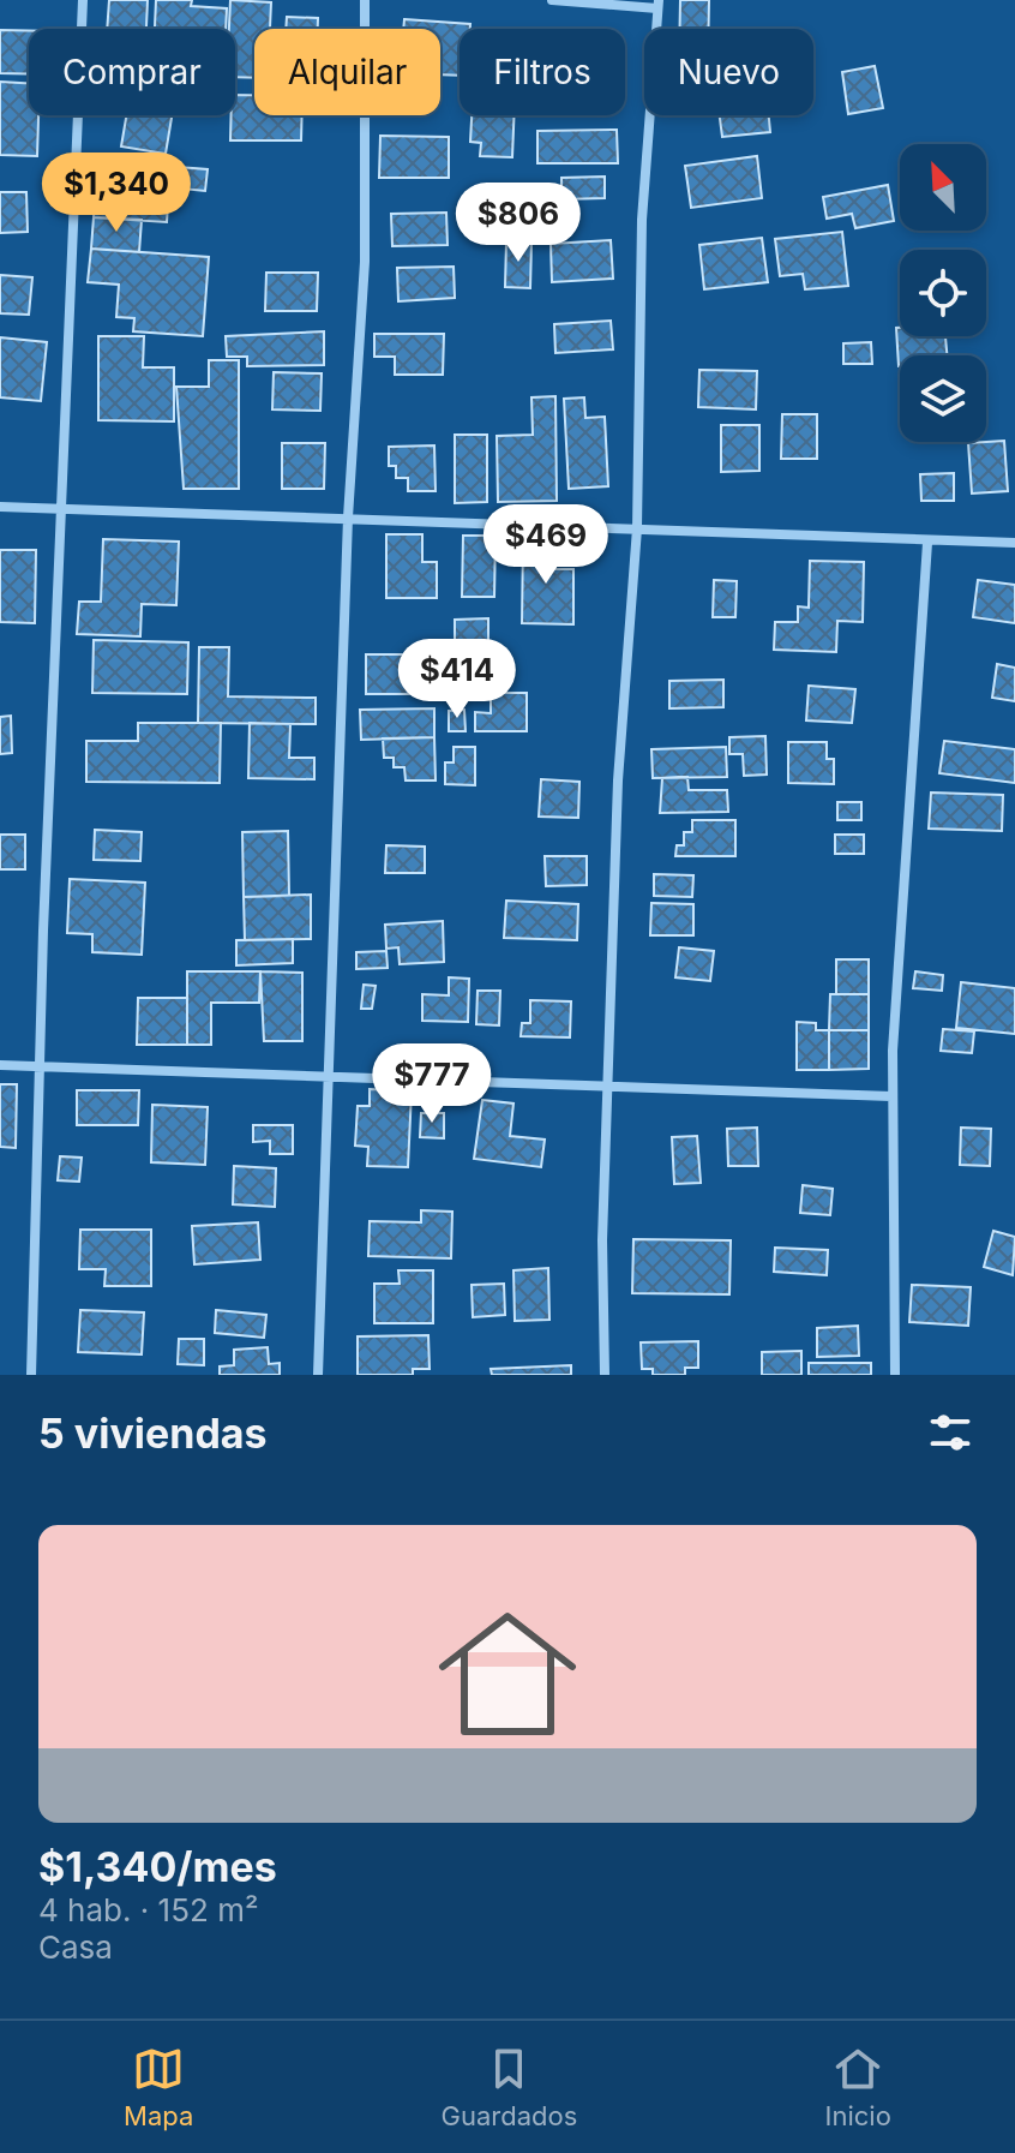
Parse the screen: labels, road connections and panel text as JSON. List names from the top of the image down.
{
  "north": "top left",
  "page": {
    "chip": [
      "Comprar",
      "Alquilar",
      "Filtros",
      "Nuevo"
    ],
    "price": [
      "$1,340",
      "$806",
      "$469",
      "$414",
      "$777"
    ],
    "heading": "5 viviendas",
    "list": [
      {
        "name": "$1,340/mes",
        "note": "4 hab. · 152 m² · Casa"
      }
    ],
    "tabs": ["Mapa", "Guardados", "Inicio"]
  }
}
